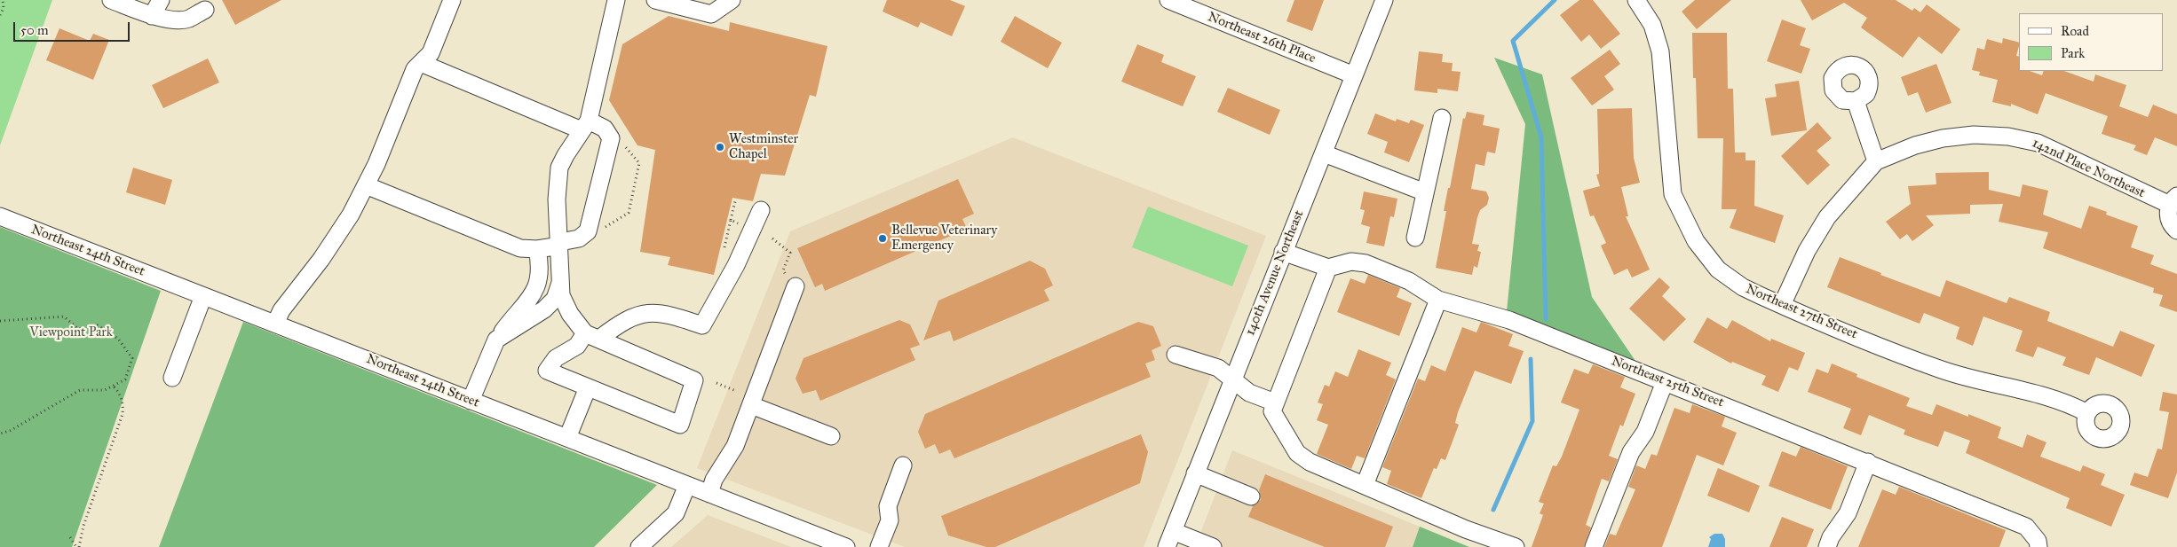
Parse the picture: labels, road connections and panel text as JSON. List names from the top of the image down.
{
  "streets": {
    "street": [
      "Northeast 26th Place",
      "142nd Place Northeast",
      "Northeast 24th Street",
      "140th Avenue Northeast",
      "Northeast 27th Street",
      "Northeast 25th Street"
    ]
  },
  "crossings": [
    ["Northeast 26th Place", "140th Avenue Northeast"],
    ["142nd Place Northeast", "Northeast 27th Street"]
  ],
  "parks": ["Viewpoint Park"],
  "places": ["Westminster Chapel", "Bellevue Veterinary Emergency"],
  "legend": ["Road", "Park"],
  "scale_bar": "50 m"
}
